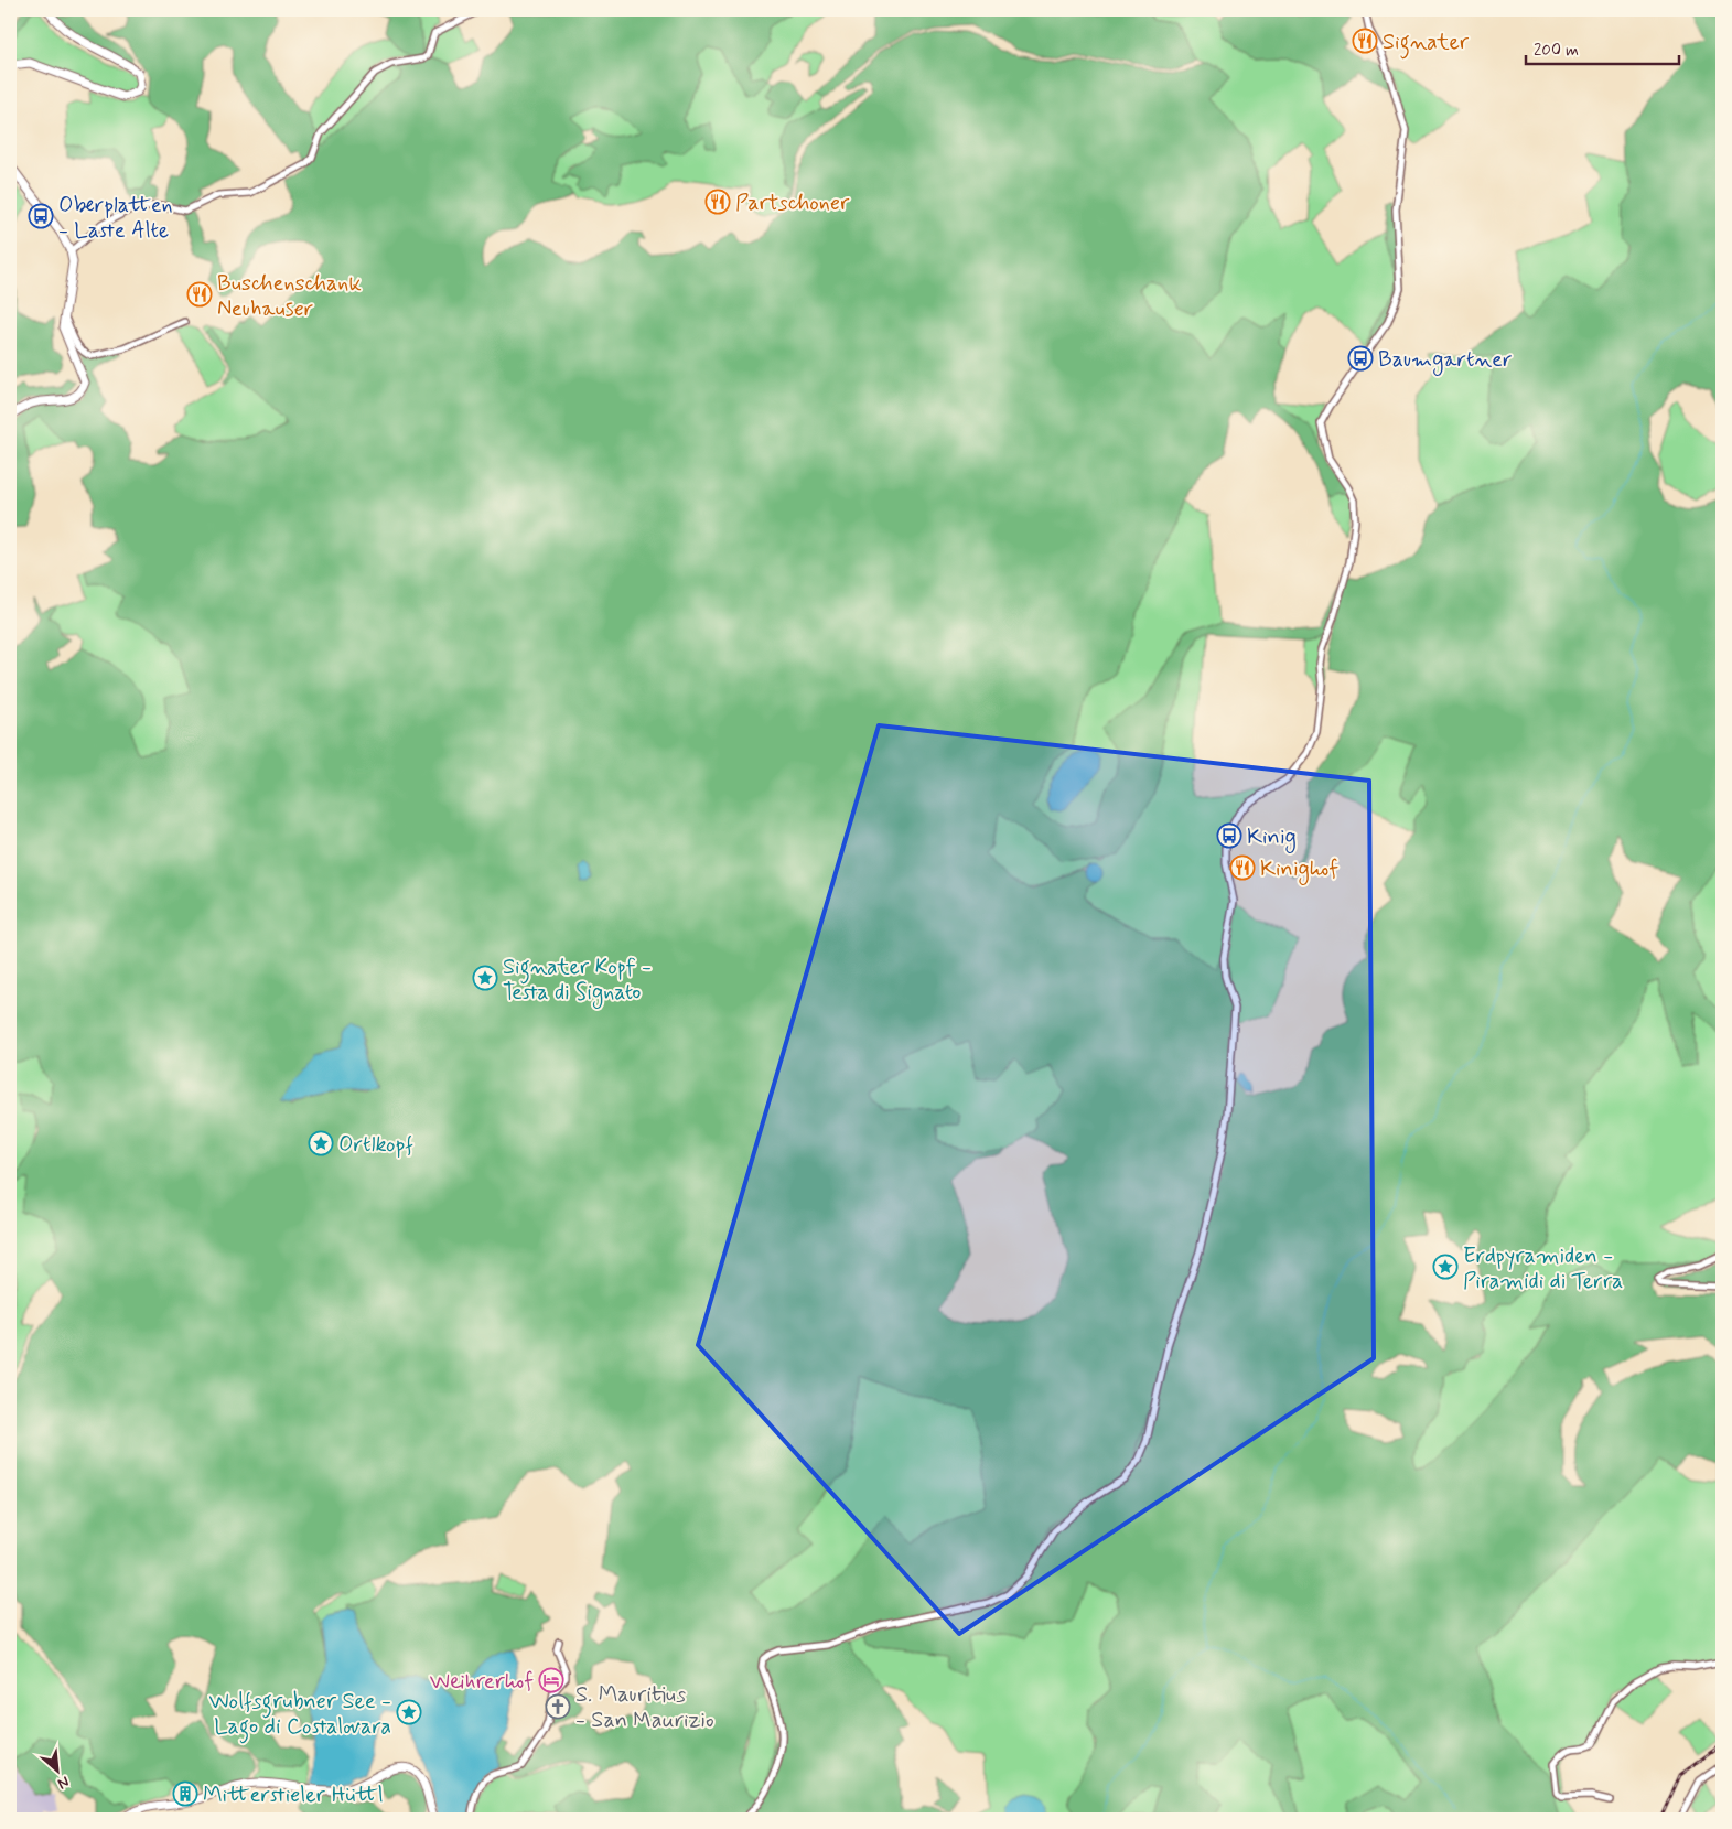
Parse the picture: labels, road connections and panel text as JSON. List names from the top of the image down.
{
  "places": {
    "restaurant": [
      "Signater",
      "Partschoner",
      "Buschenschank Neuhauser",
      "Kinighof"
    ],
    "bus stop": ["Oberplatten - Laste Alte", "Baumgartner", "Kinig"],
    "place": [
      "Signater Kopf - Testa di Signato",
      "Ortlkopf",
      "Erdpyramiden - Piramidi di Terra",
      "Wolfsgrubner See - Lago di Costalovara"
    ],
    "hotel": ["Weihrerhof"],
    "church": ["S. Mauritius - San Maurizio"],
    "building": ["Mitterstieler Hüttl"]
  },
  "scale_bar": "200 m",
  "north": "bottom right"
}
